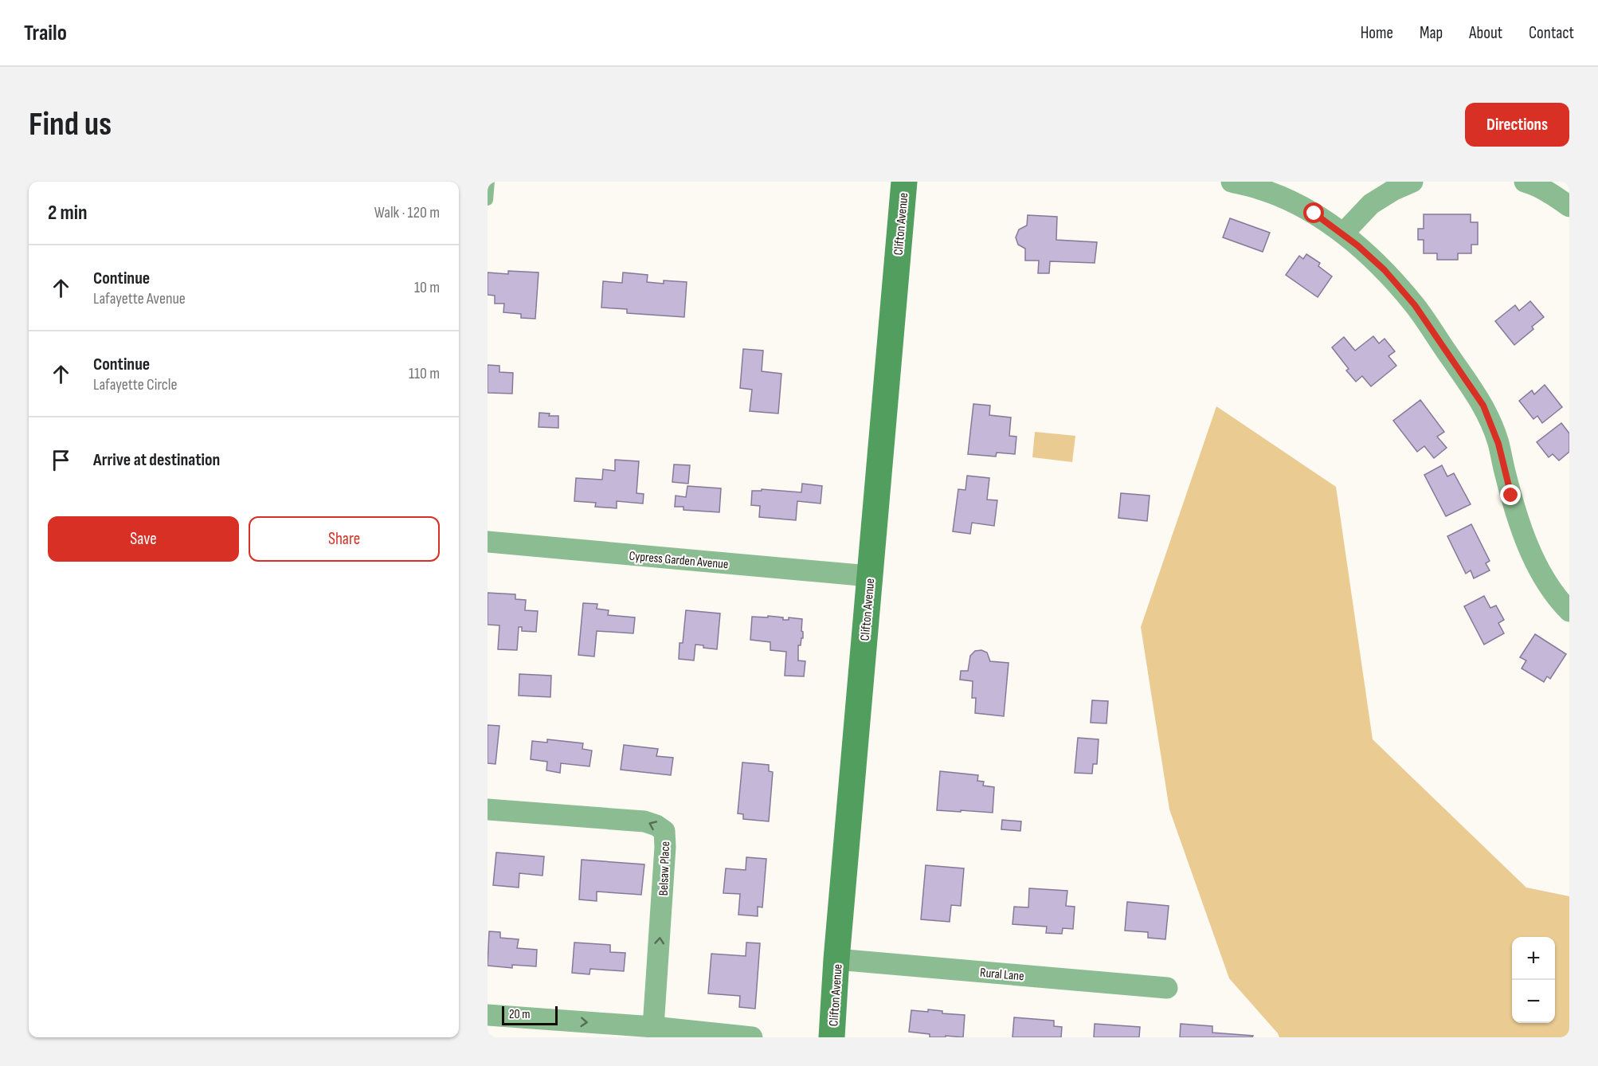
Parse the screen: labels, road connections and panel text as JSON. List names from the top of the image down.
{
  "streets": {
    "main road": ["Clifton Avenue"],
    "street": ["Cypress Garden Avenue", "Belsaw Place", "Rural Lane"]
  },
  "crossings": [
    ["Clifton Avenue", "Cypress Garden Avenue"],
    ["Clifton Avenue", "Rural Lane"]
  ],
  "scale_bar": "20 m",
  "page": {
    "header": "Trailo",
    "nav": [
      "Home",
      "Map",
      "About",
      "Contact"
    ],
    "buttons": [
      "Directions",
      ["Save", "Share"]
    ],
    "title": "Find us",
    "heading": ["2 min", "Walk · 120 m"],
    "list": [
      ["Continue", "Lafayette Avenue", "10 m"],
      ["Continue", "Lafayette Circle", "110 m"],
      "Arrive at destination"
    ],
    "map_buttons": ["+", "−"],
    "scale": "20 m"
  }
}
